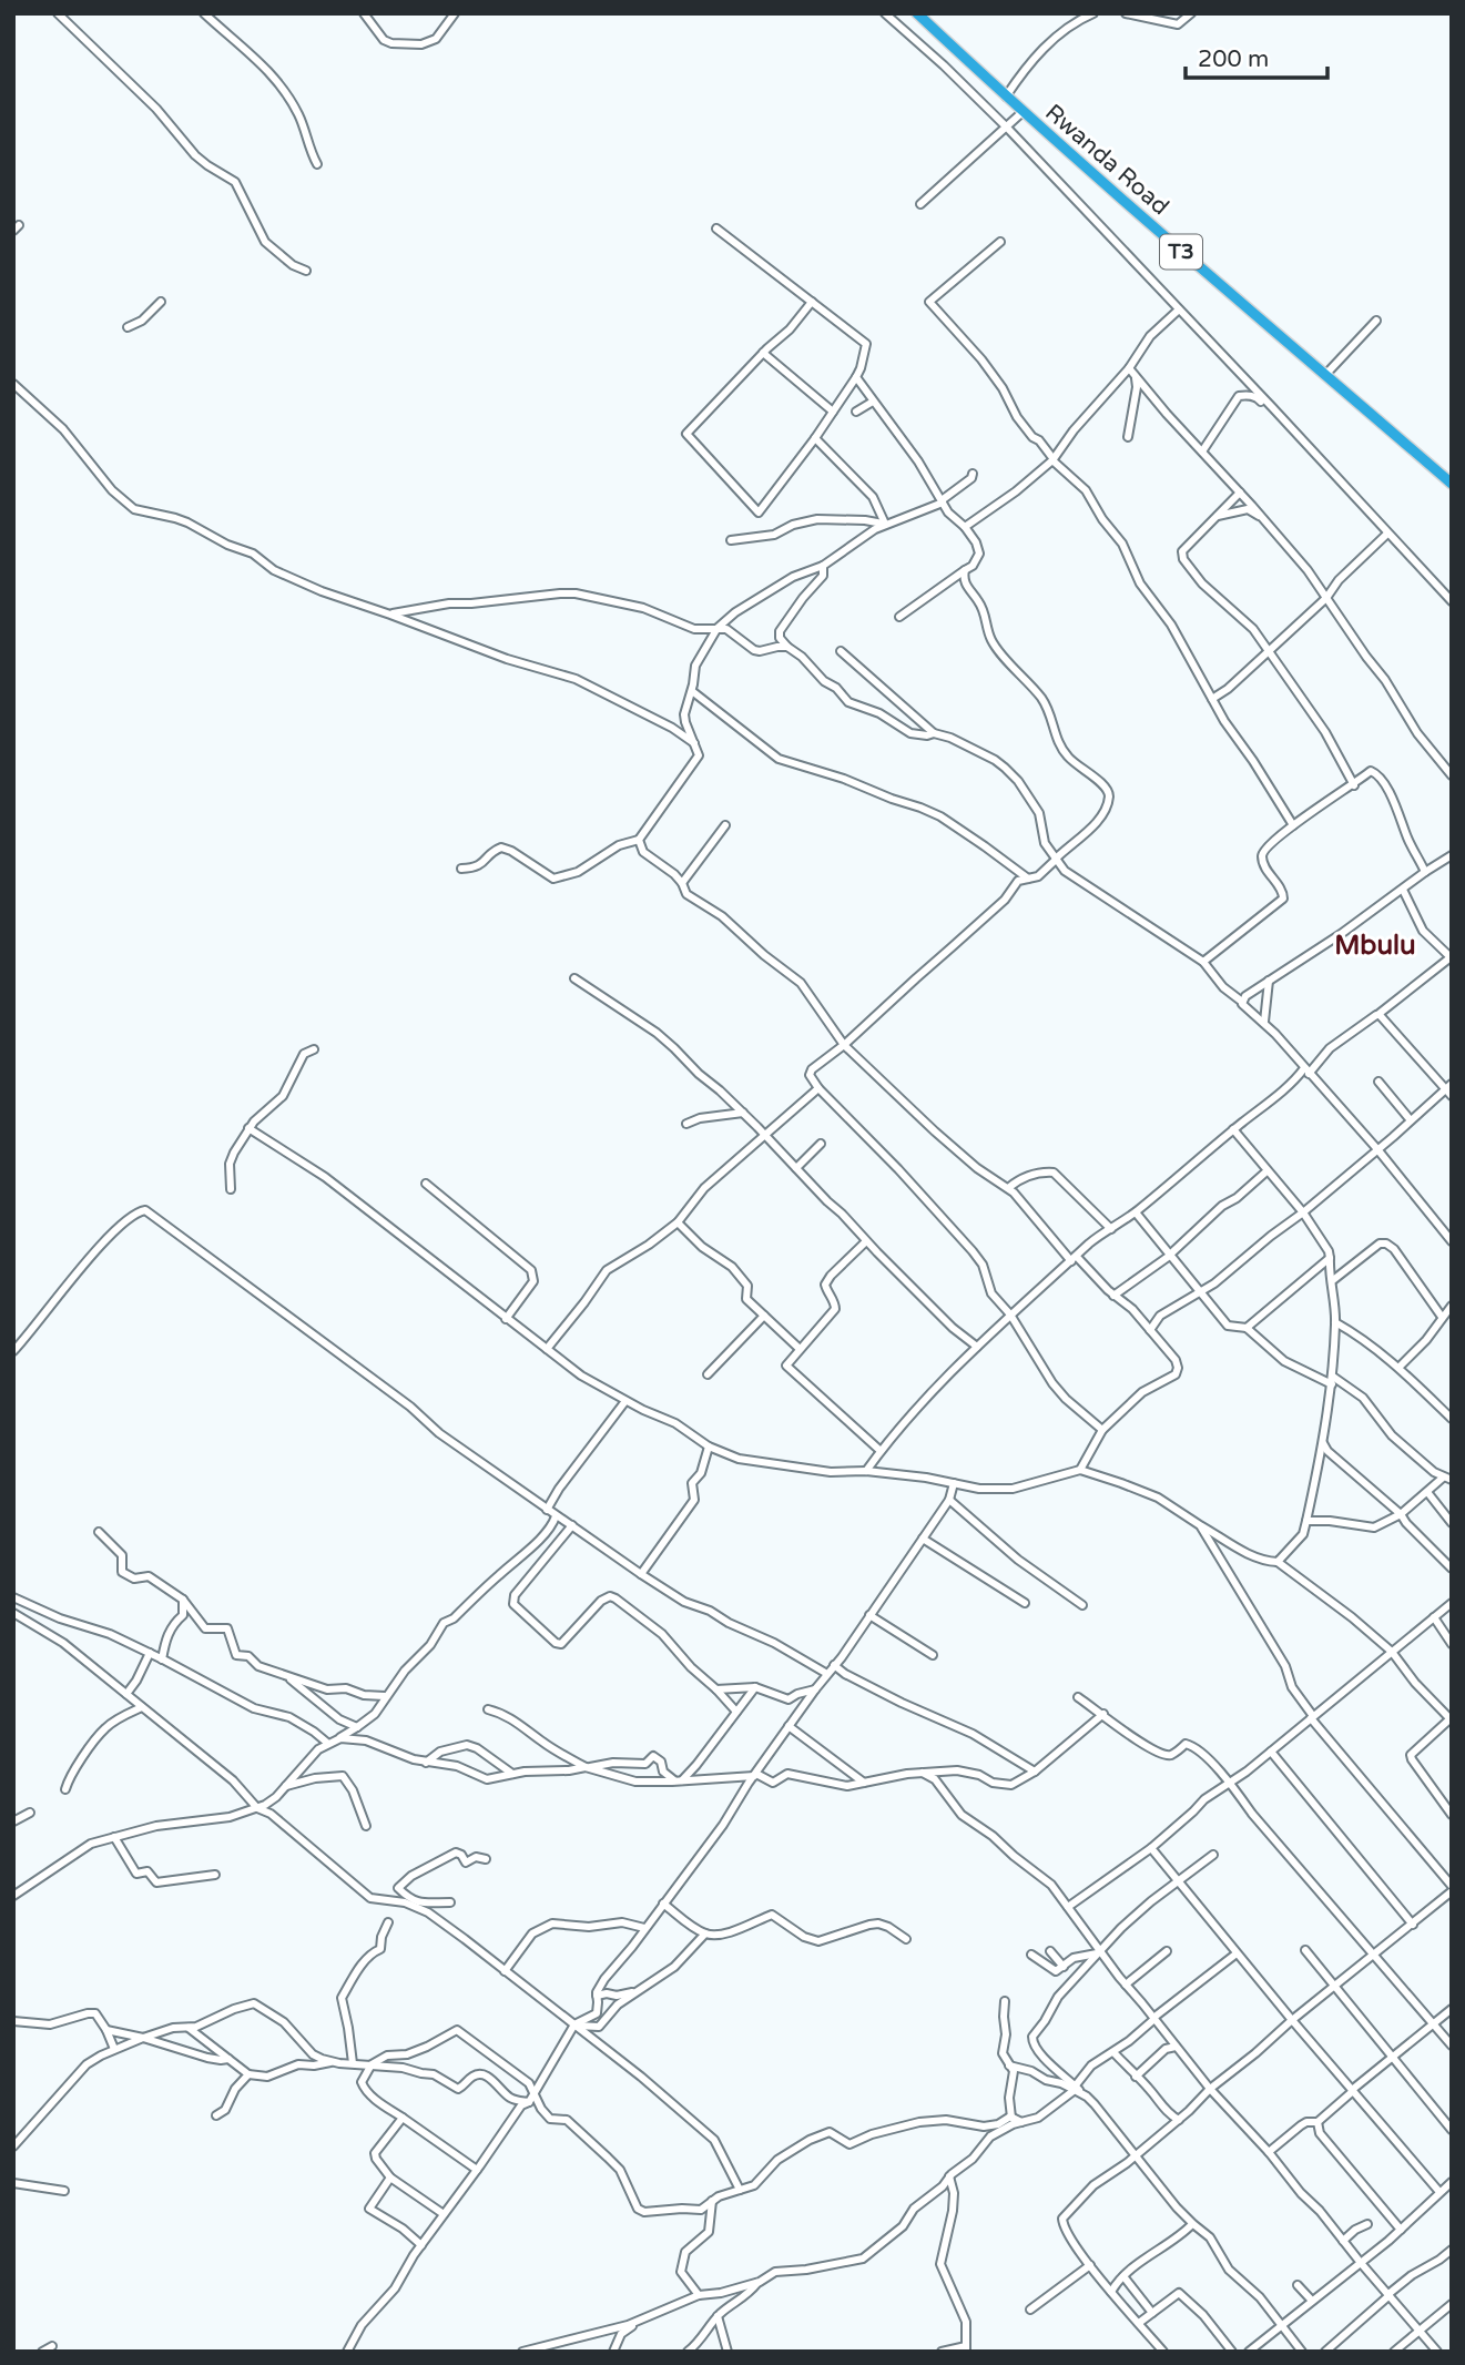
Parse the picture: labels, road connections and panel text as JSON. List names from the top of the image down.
{
  "streets": {
    "highway": ["Rwanda Road", "T3"]
  },
  "districts": ["Mbulu"],
  "scale_bar": "200 m"
}
